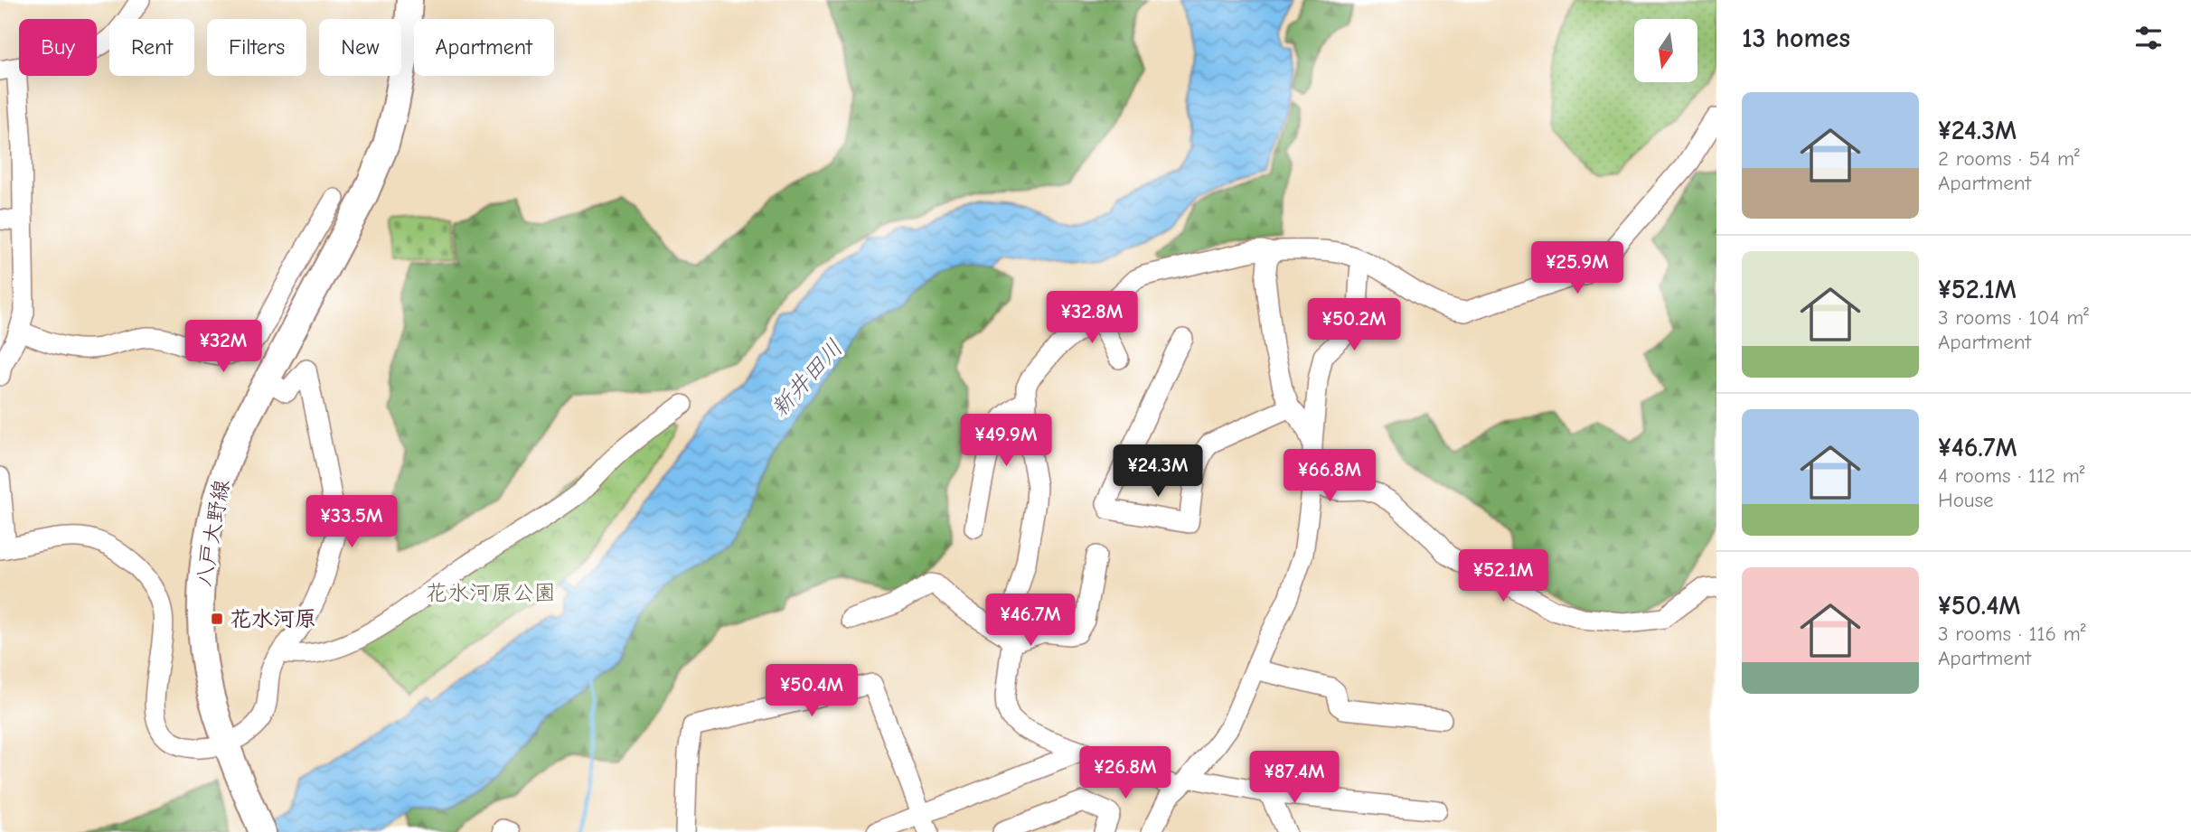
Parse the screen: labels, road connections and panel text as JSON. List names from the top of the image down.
{
  "streets": {
    "main road": ["八戸大野線"]
  },
  "water": ["新井田川"],
  "parks": ["花水河原公園"],
  "places": {
    "transit": ["花水河原"]
  },
  "north": "bottom",
  "page": {
    "heading": "13 homes",
    "chip": [
      "Buy",
      "Rent",
      "Filters",
      "New",
      "Apartment"
    ],
    "list": [
      {
        "name": "¥24.3M",
        "note": "2 rooms · 54 m² · Apartment"
      },
      {
        "name": "¥52.1M",
        "note": "3 rooms · 104 m² · Apartment"
      },
      {
        "name": "¥46.7M",
        "note": "4 rooms · 112 m² · House"
      },
      {
        "name": "¥50.4M",
        "note": "3 rooms · 116 m² · Apartment"
      }
    ],
    "price": [
      "¥25.9M",
      "¥32.8M",
      "¥50.2M",
      "¥32M",
      "¥49.9M",
      "¥24.3M",
      "¥66.8M",
      "¥33.5M",
      "¥52.1M",
      "¥46.7M",
      "¥50.4M",
      "¥26.8M",
      "¥87.4M"
    ]
  }
}
